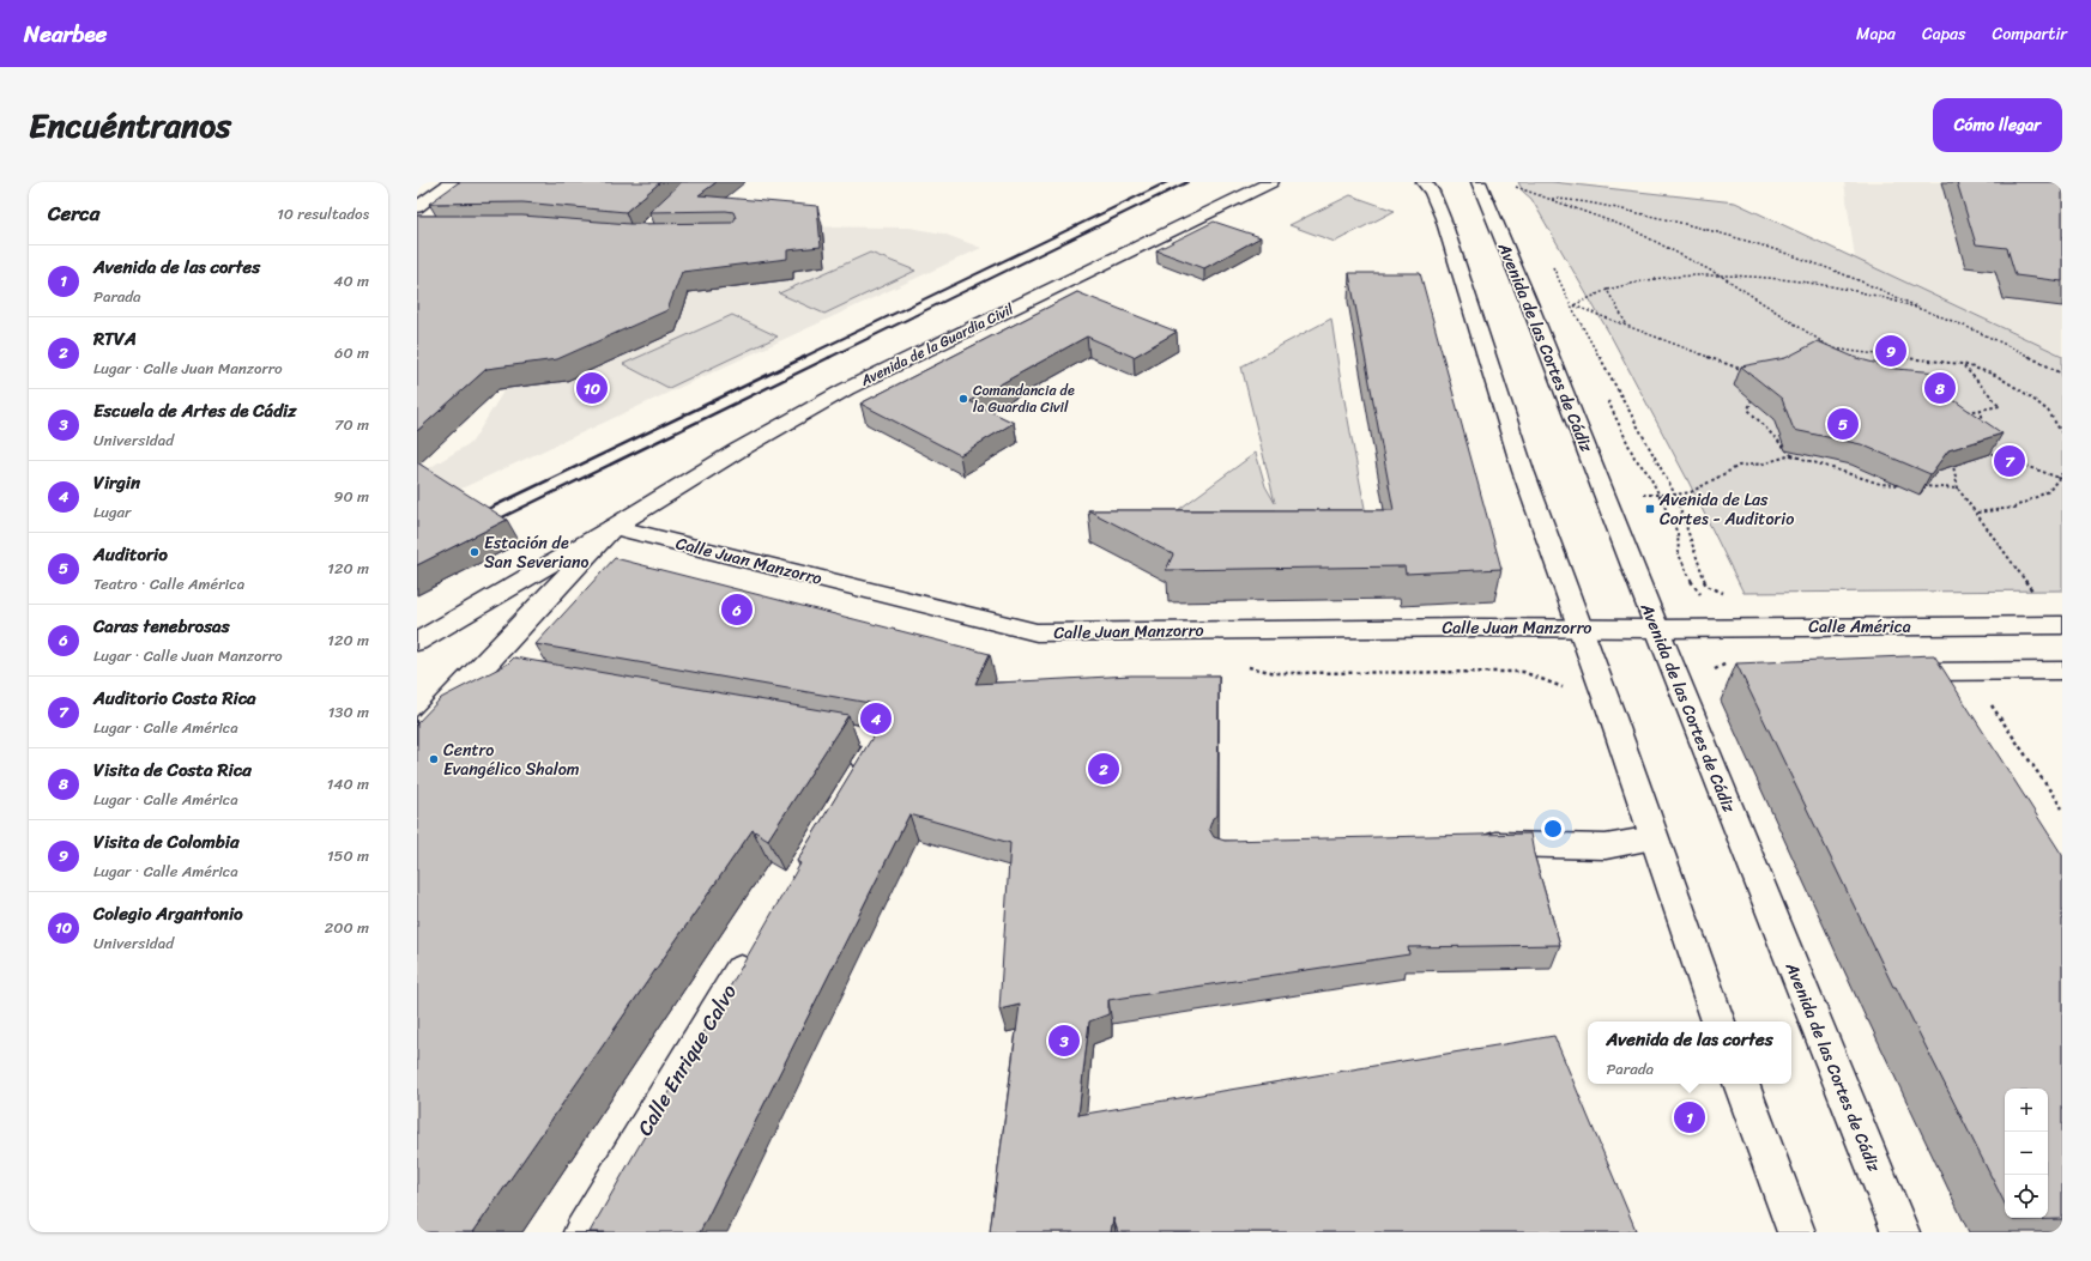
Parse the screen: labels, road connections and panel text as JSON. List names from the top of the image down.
{
  "streets": {
    "main road": [
      "Avenida de la Guardia Civil",
      "Avenida de las Cortes de Cádiz",
      "Calle Juan Manzorro",
      "Calle América",
      "Calle Enrique Calvo"
    ]
  },
  "crossings": [
    ["Avenida de la Guardia Civil", "Calle Juan Manzorro"],
    ["Avenida de las Cortes de Cádiz", "Calle Juan Manzorro"],
    ["Avenida de las Cortes de Cádiz", "Calle América"],
    ["Calle Juan Manzorro", "Calle América"]
  ],
  "places": {
    "other": ["Comandancia de la Guardia Civil", "Estación de San Severiano", "Centro Evangélico Shalom"],
    "transit": ["Avenida de Las Cortes - Auditorio"]
  },
  "page": {
    "header": "Nearbee",
    "nav": ["Mapa", "Capas", "Compartir"],
    "title": "Encuéntranos",
    "buttons": "Cómo llegar",
    "heading": ["Cerca", "10 resultados"],
    "list": [
      {
        "mark": "1",
        "name": "Avenida de las cortes",
        "note": "Parada",
        "value": "40 m"
      },
      {
        "mark": "2",
        "name": "RTVA",
        "note": "Lugar · Calle Juan Manzorro",
        "value": "60 m"
      },
      {
        "mark": "3",
        "name": "Escuela de Artes de Cádiz",
        "note": "Universidad",
        "value": "70 m"
      },
      {
        "mark": "4",
        "name": "Virgin",
        "note": "Lugar",
        "value": "90 m"
      },
      {
        "mark": "5",
        "name": "Auditorio",
        "note": "Teatro · Calle América",
        "value": "120 m"
      },
      {
        "mark": "6",
        "name": "Caras tenebrosas",
        "note": "Lugar · Calle Juan Manzorro",
        "value": "120 m"
      },
      {
        "mark": "7",
        "name": "Auditorio Costa Rica",
        "note": "Lugar · Calle América",
        "value": "130 m"
      },
      {
        "mark": "8",
        "name": "Visita de Costa Rica",
        "note": "Lugar · Calle América",
        "value": "140 m"
      },
      {
        "mark": "9",
        "name": "Visita de Colombia",
        "note": "Lugar · Calle América",
        "value": "150 m"
      },
      {
        "mark": "10",
        "name": "Colegio Argantonio",
        "note": "Universidad",
        "value": "200 m"
      }
    ],
    "pins": [
      "9",
      "8",
      "10",
      "5",
      "7",
      "6",
      "4",
      "2",
      "3",
      "1"
    ],
    "popup": ["Avenida de las cortes", "Parada"],
    "map_buttons": ["+", "−"]
  }
}
